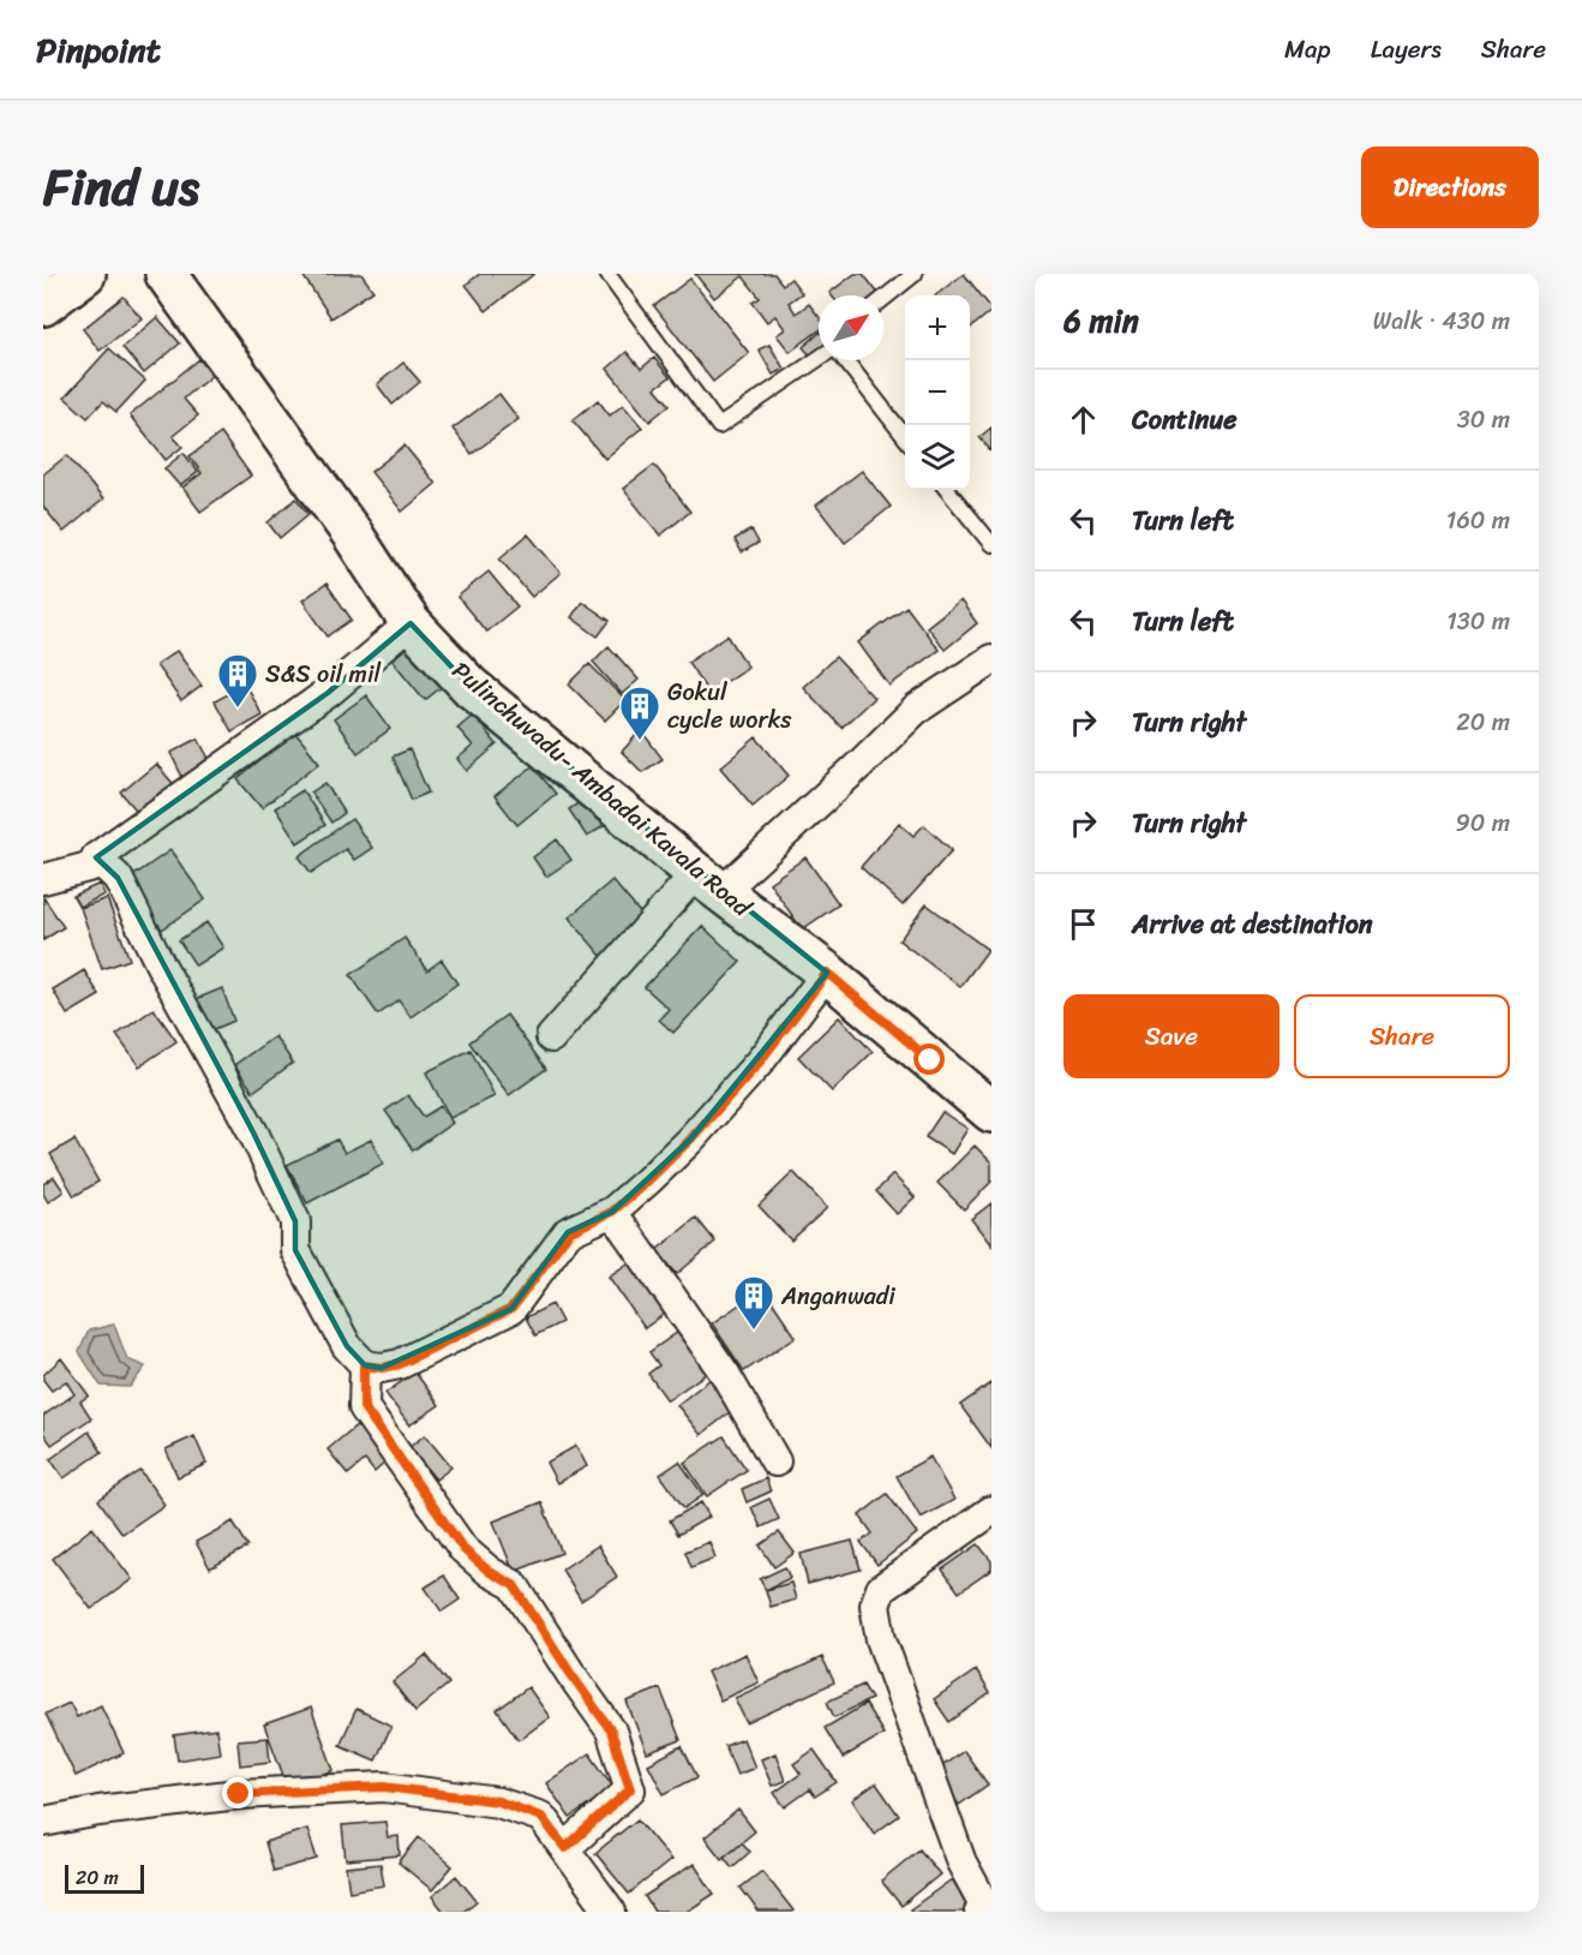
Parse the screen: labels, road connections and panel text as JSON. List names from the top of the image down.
{
  "streets": {
    "street": ["Pulinchuvadu- Ambadai Kavala Road"]
  },
  "places": {
    "building": ["S&S oil mil", "Gokul cycle works", "Anganwadi"]
  },
  "scale_bar": "20 m",
  "north": "top right",
  "page": {
    "header": "Pinpoint",
    "nav": ["Map", "Layers", "Share"],
    "title": "Find us",
    "buttons": [
      "Directions",
      ["Save", "Share"]
    ],
    "heading": ["6 min", "Walk · 430 m"],
    "map_buttons": ["+", "−"],
    "list": [
      ["Continue", "30 m"],
      ["Turn left", "160 m"],
      ["Turn left", "130 m"],
      ["Turn right", "20 m"],
      ["Turn right", "90 m"],
      "Arrive at destination"
    ],
    "scale": "20 m"
  }
}
